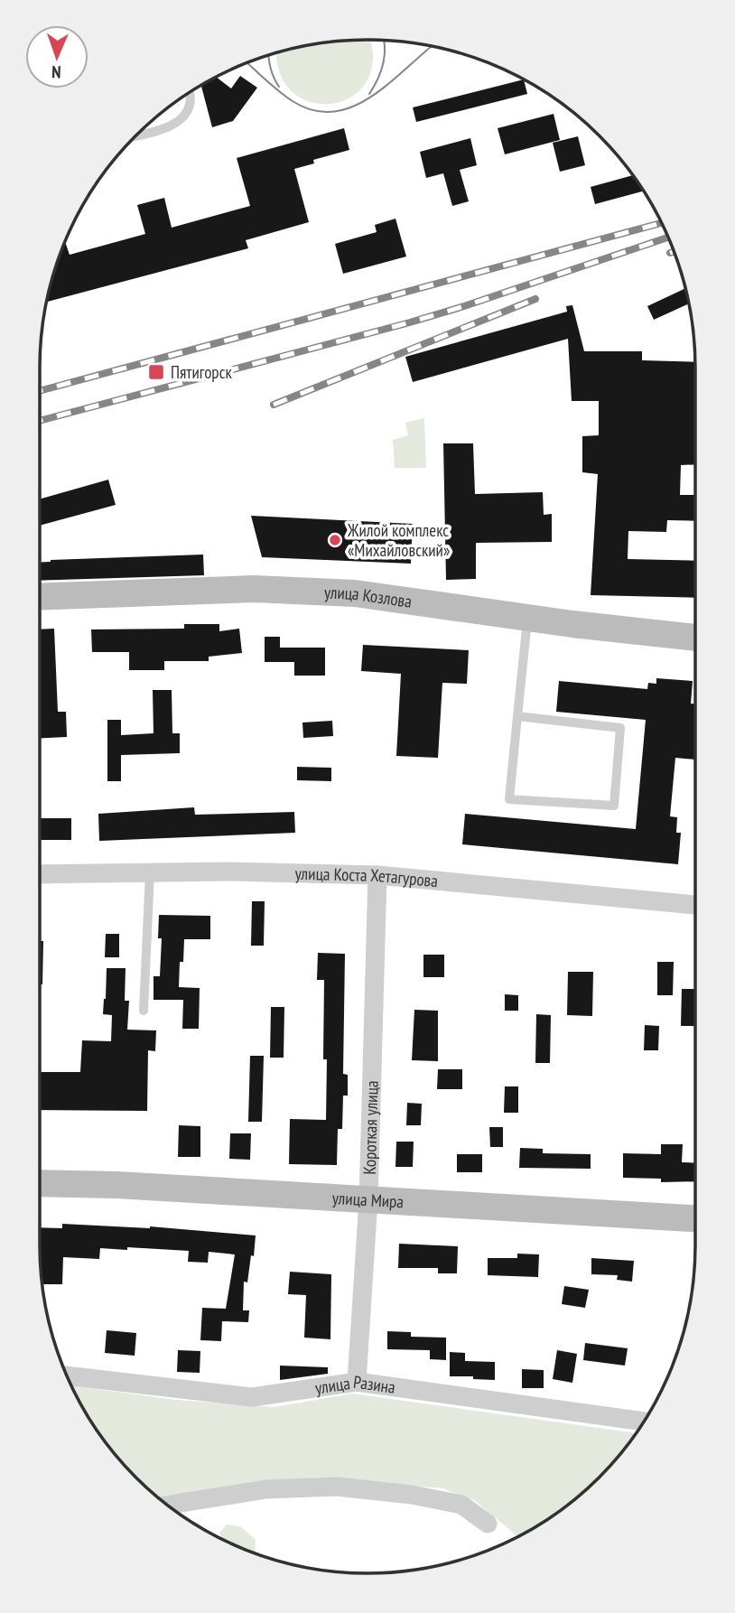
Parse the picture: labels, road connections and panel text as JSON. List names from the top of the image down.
{
  "streets": {
    "street": [
      "улица Козлова",
      "улица Коста Хетагурова",
      "Короткая улица",
      "улица Мира",
      "улица Разина"
    ]
  },
  "crossings": [
    ["улица Коста Хетагурова", "Короткая улица"],
    ["Короткая улица", "улица Мира"],
    ["Короткая улица", "улица Разина"]
  ],
  "places": {
    "transit": ["Пятигорск"],
    "other": ["Жилой комплекс «Михайловский»"]
  },
  "north": "bottom"
}
